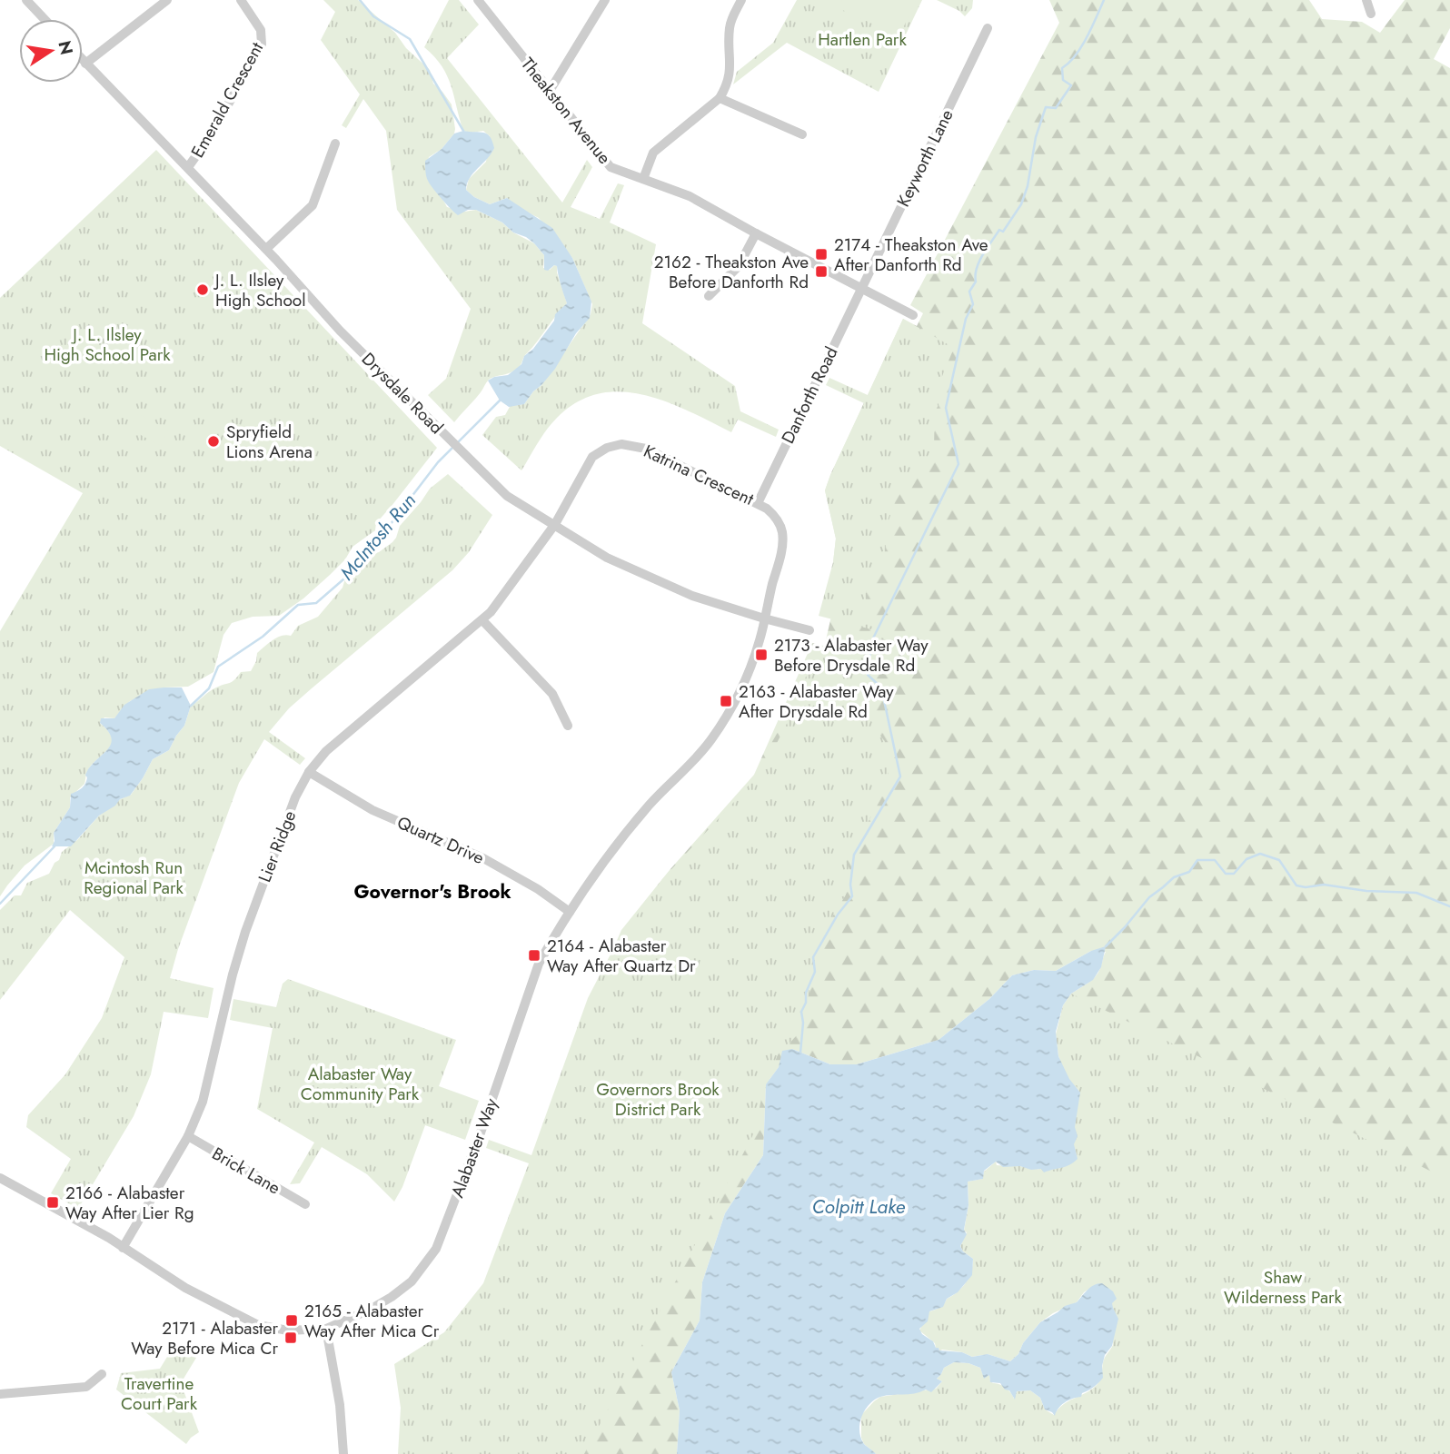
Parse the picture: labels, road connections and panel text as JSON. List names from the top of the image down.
{
  "streets": {
    "street": [
      "Emerald Crescent",
      "Theakston Avenue",
      "Keyworth Lane",
      "Drysdale Road",
      "Danforth Road",
      "Katrina Crescent",
      "Quartz Drive",
      "Lier Ridge",
      "Alabaster Way",
      "Brick Lane"
    ]
  },
  "crossings": [
    ["Emerald Crescent", "Drysdale Road"],
    ["Theakston Avenue", "Keyworth Lane"],
    ["Theakston Avenue", "Danforth Road"],
    ["Keyworth Lane", "Danforth Road"],
    ["Drysdale Road", "Katrina Crescent"],
    ["Drysdale Road", "Lier Ridge"],
    ["Drysdale Road", "Alabaster Way"],
    ["Danforth Road", "Katrina Crescent"],
    ["Katrina Crescent", "Lier Ridge"],
    ["Katrina Crescent", "Alabaster Way"],
    ["Quartz Drive", "Lier Ridge"],
    ["Quartz Drive", "Alabaster Way"],
    ["Lier Ridge", "Alabaster Way"],
    ["Lier Ridge", "Brick Lane"]
  ],
  "districts": ["Governor's Brook"],
  "water": ["McIntosh Run", "Colpitt Lake"],
  "parks": [
    "Hartlen Park",
    "J. L. Ilsley High School Park",
    "Mcintosh Run Regional Park",
    "Alabaster Way Community Park",
    "Governors Brook District Park",
    "Shaw Wilderness Park",
    "Travertine Court Park"
  ],
  "places": {
    "transit": [
      "2174 - Theakston Ave After Danforth Rd",
      "2162 - Theakston Ave Before Danforth Rd",
      "2173 - Alabaster Way Before Drysdale Rd",
      "2163 - Alabaster Way After Drysdale Rd",
      "2164 - Alabaster Way After Quartz Dr",
      "2166 - Alabaster Way After Lier Rg",
      "2165 - Alabaster Way After Mica Cr",
      "2171 - Alabaster Way Before Mica Cr"
    ],
    "other": ["J. L. Ilsley High School", "Spryfield Lions Arena"]
  },
  "north": "right"
}
